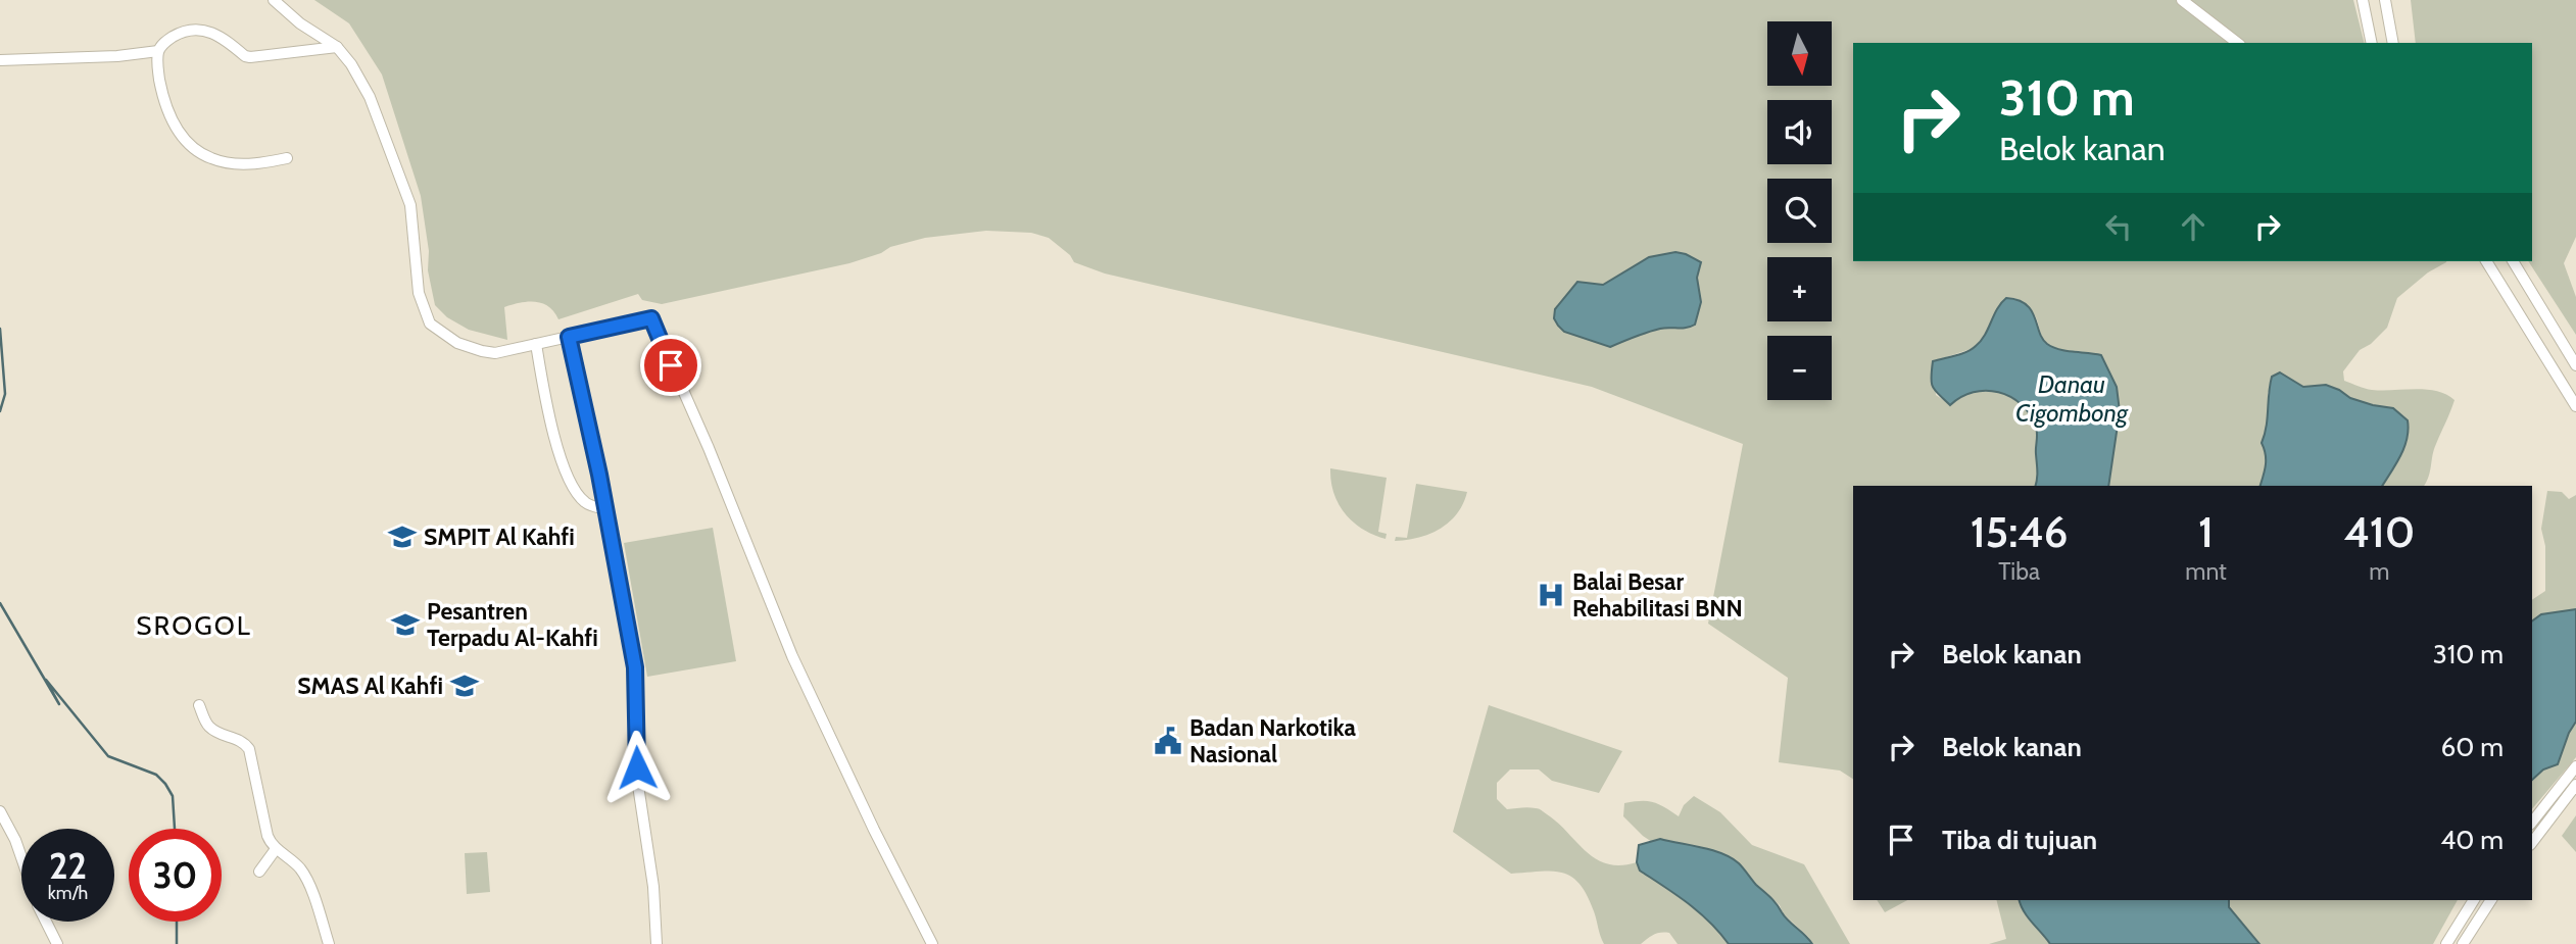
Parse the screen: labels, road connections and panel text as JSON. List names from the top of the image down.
{
  "districts": ["SROGOL"],
  "water": ["Danau Cigombong"],
  "places": {
    "school or university": ["SMPIT Al Kahfi", "Pesantren Terpadu Al-Kahfi", "SMAS Al Kahfi"],
    "hospital": ["Balai Besar Rehabilitasi BNN"],
    "public building": ["Badan Narkotika Nasional"]
  },
  "north": "bottom",
  "page": {
    "map_buttons": ["+", "−"],
    "turn": ["310 m", "Belok kanan"],
    "eta": [
      "15:46",
      "Tiba",
      "1",
      "mnt",
      "410",
      "m"
    ],
    "list": [
      {
        "name": "Belok kanan",
        "value": "310 m"
      },
      {
        "name": "Belok kanan",
        "value": "60 m"
      },
      {
        "name": "Tiba di tujuan",
        "value": "40 m"
      }
    ],
    "speed": "22 km/h",
    "limit": "30"
  }
}
